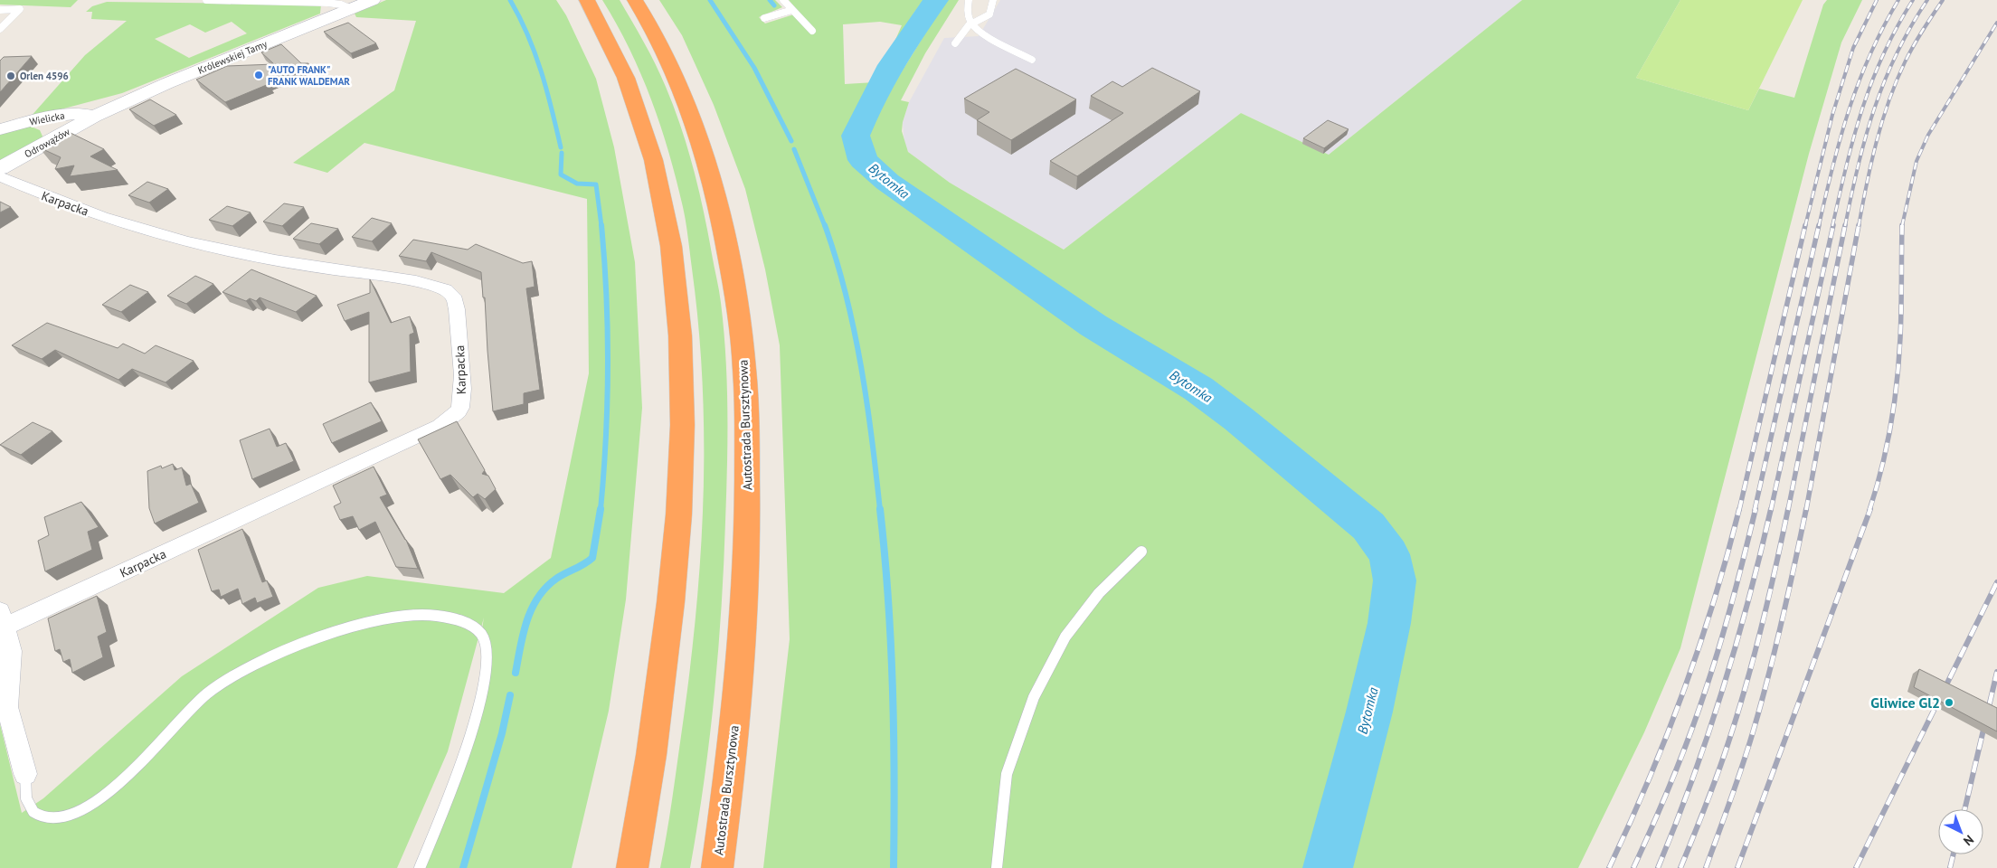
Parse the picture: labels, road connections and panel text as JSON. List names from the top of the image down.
{
  "streets": {
    "highway": ["Autostrada Bursztynowa"],
    "street": [
      "Królewskiej Tamy",
      "Wielicka",
      "Odrowążów",
      "Karpacka"
    ]
  },
  "crossings": [
    ["Królewskiej Tamy", "Wielicka"],
    ["Królewskiej Tamy", "Odrowążów"],
    ["Wielicka", "Odrowążów"]
  ],
  "water": ["Bytomka"],
  "places": ["\"AUTO FRANK\" FRANK WALDEMAR", "Orlen 4596", "Gliwice Gl2"],
  "north": "bottom right"
}
